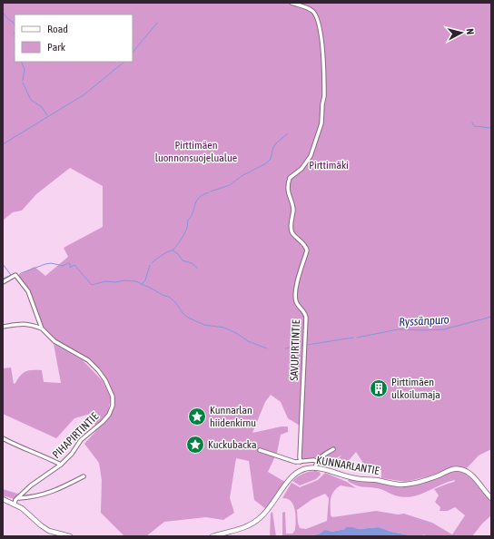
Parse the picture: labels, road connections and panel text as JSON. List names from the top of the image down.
{
  "streets": {
    "main road": ["KUNNARLANTIE"],
    "street": ["SAVUPIRTINTIE", "PIHAPIRTINTIE"]
  },
  "water": ["Ryssänpuro"],
  "parks": ["Pirttimäen luonnonsuojelualue", "Pirttimäki"],
  "places": {
    "building": ["Pirttimäen ulkoilumaja"],
    "place": ["Kunnarlan hiidenkirnu", "Kuckubacka"]
  },
  "legend": ["Road", "Park"],
  "north": "right"
}
